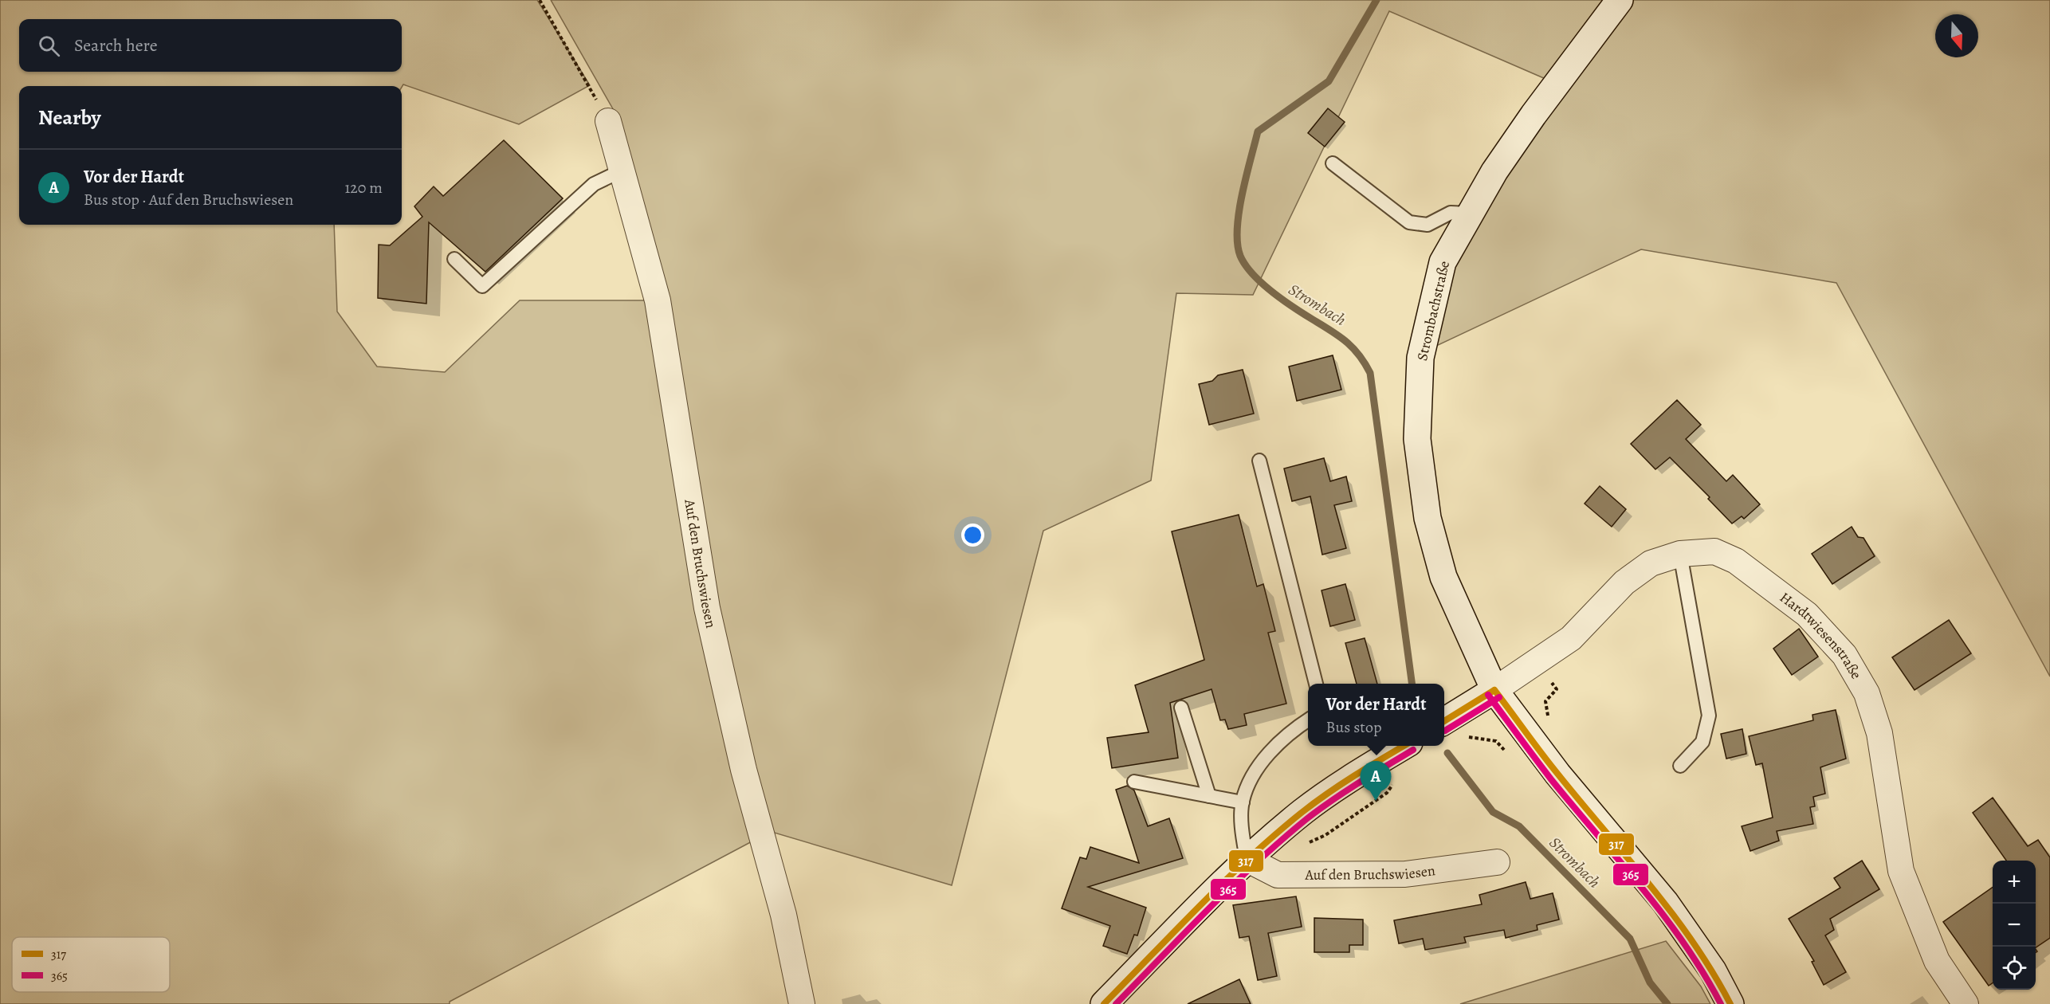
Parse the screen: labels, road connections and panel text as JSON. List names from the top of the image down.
{
  "streets": {
    "main road": ["Strombachstraße"],
    "street": ["Auf den Bruchswiesen", "Hardtwiesenstraße"]
  },
  "crossings": [
    ["Strombachstraße", "Hardtwiesenstraße"]
  ],
  "water": ["Strombach"],
  "lines": ["transit line 317", "transit line 365"],
  "legend": ["317", "365"],
  "north": "bottom",
  "page": {
    "search": "Search here",
    "heading": "Nearby",
    "list": [
      {
        "mark": "A",
        "name": "Vor der Hardt",
        "note": "Bus stop · Auf den Bruchswiesen",
        "value": "120 m"
      }
    ],
    "popup": ["Vor der Hardt", "Bus stop"],
    "pins": "A",
    "map_buttons": ["+", "−"]
  }
}
